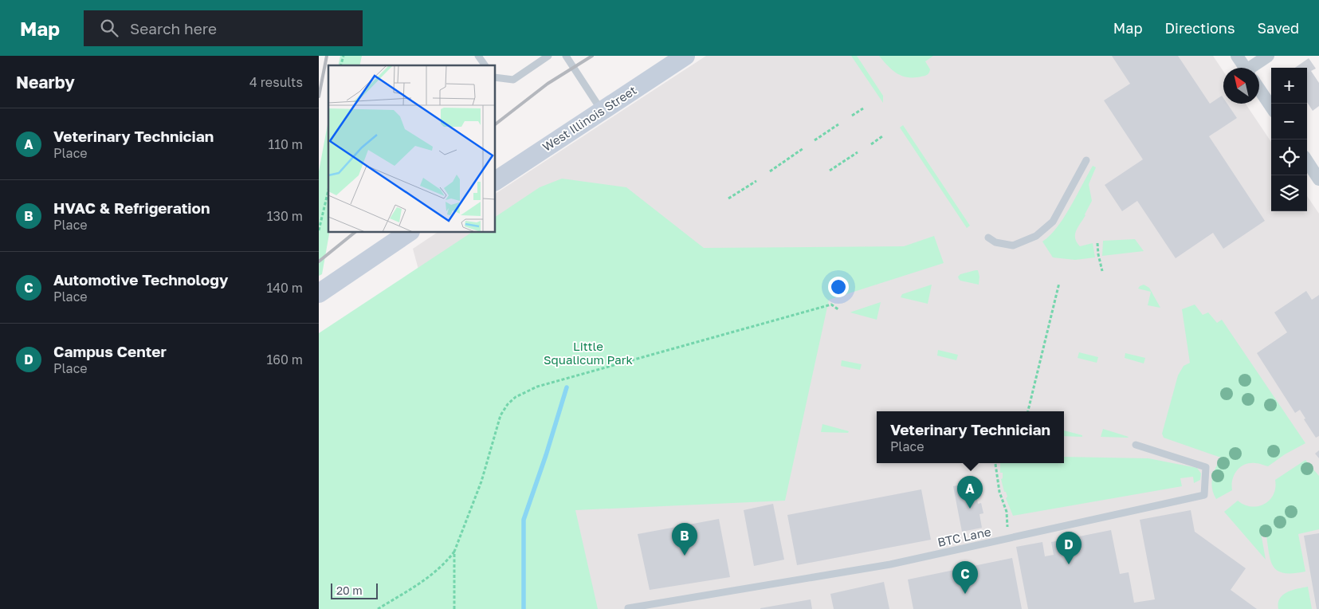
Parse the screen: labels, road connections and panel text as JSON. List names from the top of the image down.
{
  "streets": {
    "street": ["West Illinois Street"],
    "lane": ["BTC Lane"]
  },
  "parks": ["Little Squalicum Park"],
  "scale_bar": "20 m",
  "north": "top left",
  "page": {
    "header": "Map",
    "search": "Search here",
    "nav": ["Map", "Directions", "Saved"],
    "heading": ["Nearby", "4 results"],
    "map_buttons": ["+", "−"],
    "list": [
      {
        "mark": "A",
        "name": "Veterinary Technician",
        "note": "Place",
        "value": "110 m"
      },
      {
        "mark": "B",
        "name": "HVAC & Refrigeration",
        "note": "Place",
        "value": "130 m"
      },
      {
        "mark": "C",
        "name": "Automotive Technology",
        "note": "Place",
        "value": "140 m"
      },
      {
        "mark": "D",
        "name": "Campus Center",
        "note": "Place",
        "value": "160 m"
      }
    ],
    "popup": ["Veterinary Technician", "Place"],
    "pins": [
      "A",
      "B",
      "D",
      "C"
    ],
    "scale": "20 m"
  }
}
